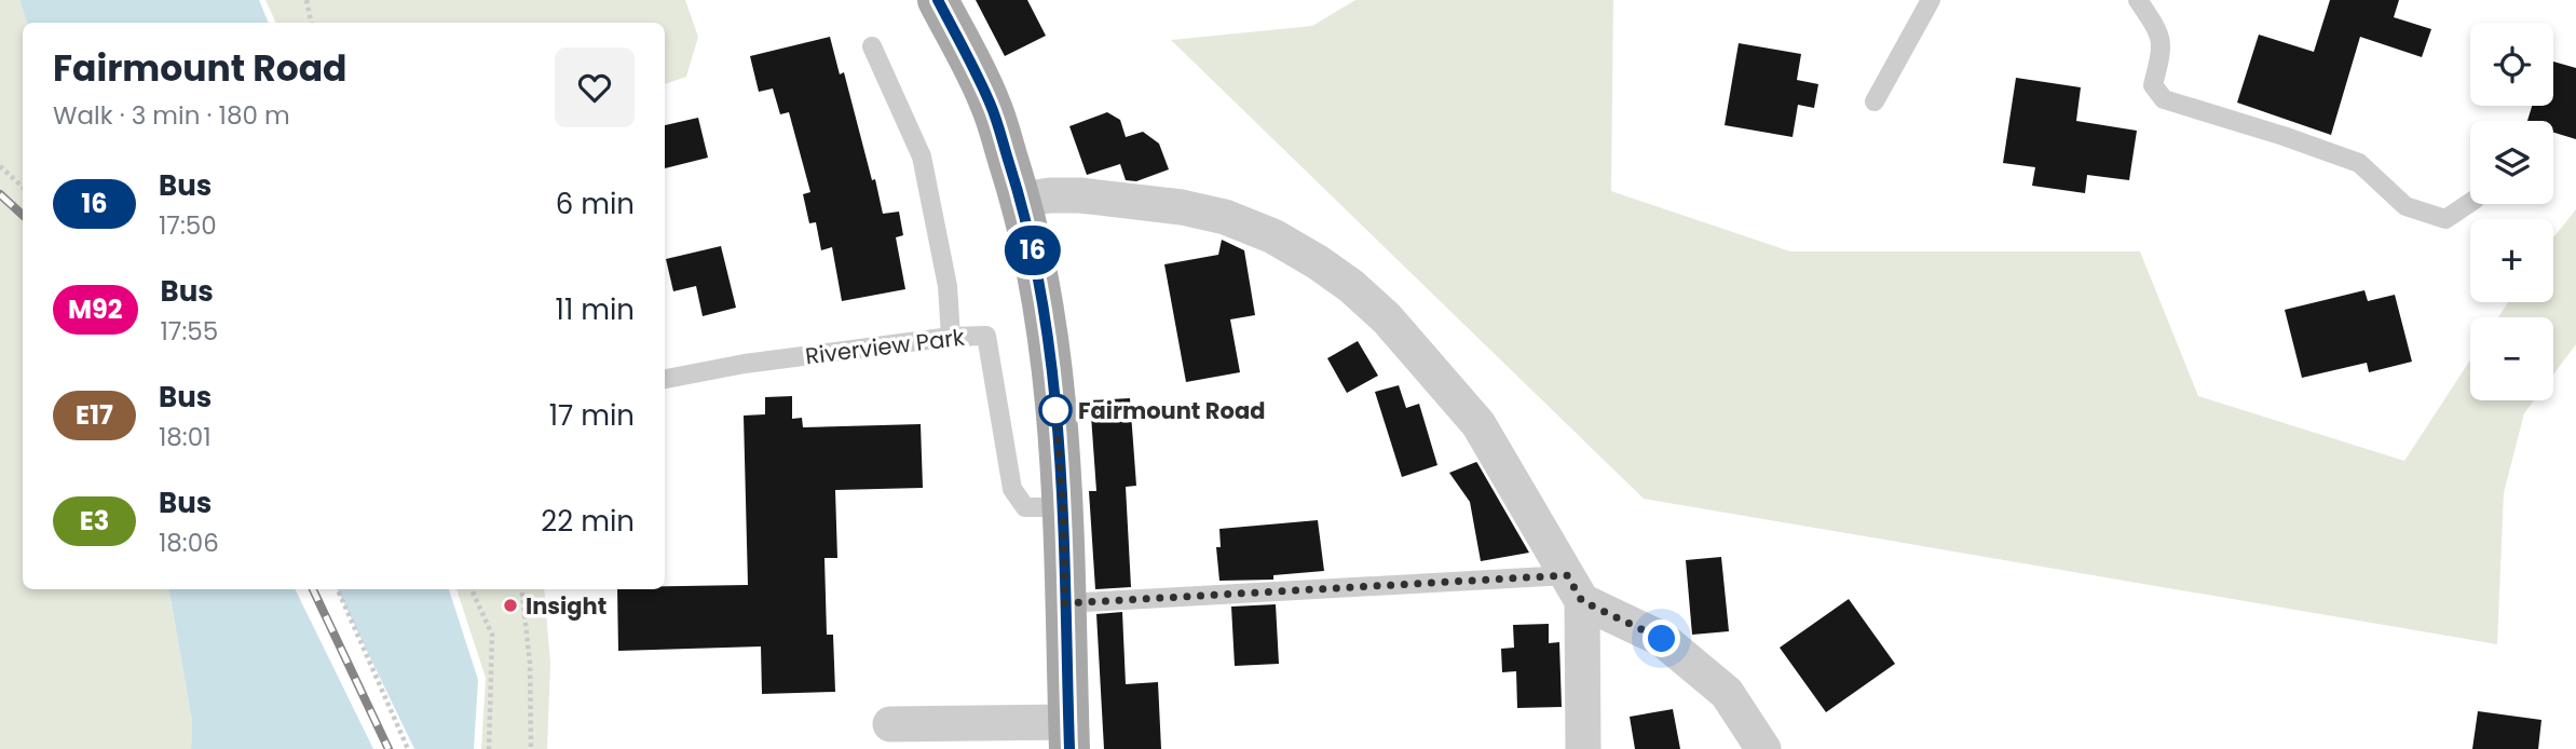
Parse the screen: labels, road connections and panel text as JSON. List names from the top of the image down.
{
  "streets": {
    "lane": ["Riverview Park"]
  },
  "places": ["Fairmount Road", "Insight"],
  "lines": ["bus line 16"],
  "page": {
    "on_map": "16",
    "map_buttons": ["+", "−"],
    "heading": ["Fairmount Road", "Walk · 3 min · 180 m"],
    "list": [
      {
        "mark": "16",
        "name": "Bus",
        "note": "17:50",
        "value": "6 min"
      },
      {
        "mark": "M92",
        "name": "Bus",
        "note": "17:55",
        "value": "11 min"
      },
      {
        "mark": "E17",
        "name": "Bus",
        "note": "18:01",
        "value": "17 min"
      },
      {
        "mark": "E3",
        "name": "Bus",
        "note": "18:06",
        "value": "22 min"
      }
    ]
  }
}
